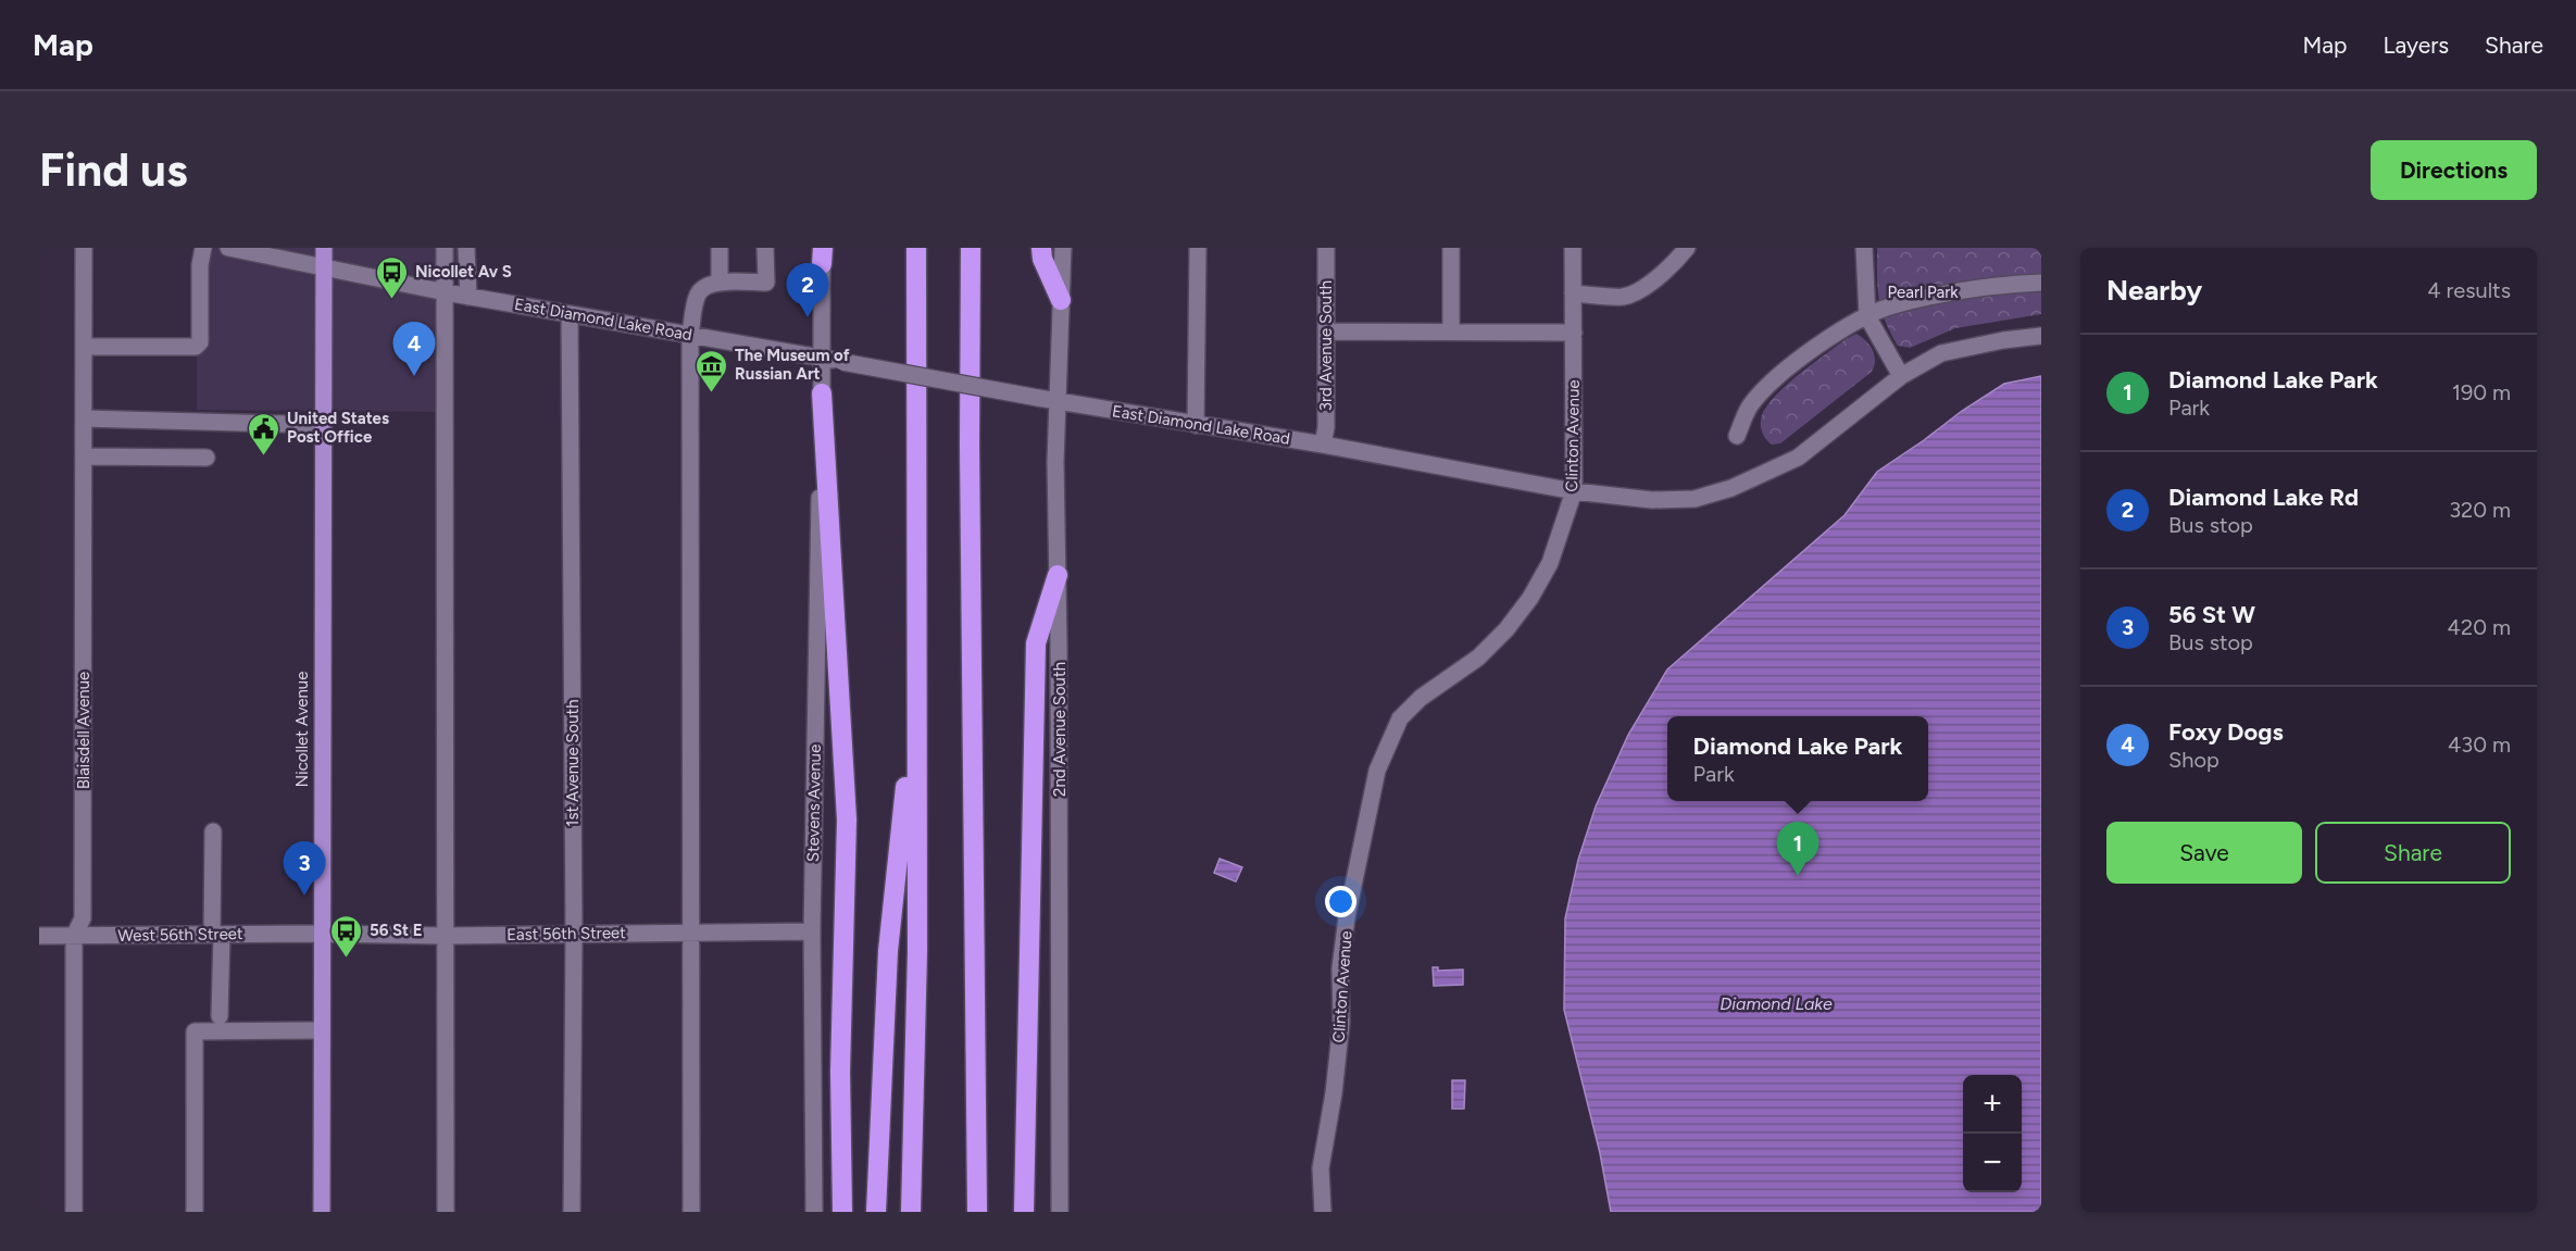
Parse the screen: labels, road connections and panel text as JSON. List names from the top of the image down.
{
  "streets": {
    "main road": ["Nicollet Avenue"],
    "street": [
      "East Diamond Lake Road",
      "3rd Avenue South",
      "Clinton Avenue",
      "2nd Avenue South",
      "Blaisdell Avenue",
      "1st Avenue South",
      "Stevens Avenue",
      "East 56th Street",
      "West 56th Street"
    ]
  },
  "crossings": [
    ["East Diamond Lake Road", "3rd Avenue South"],
    ["East Diamond Lake Road", "Clinton Avenue"],
    ["East Diamond Lake Road", "Nicollet Avenue"],
    ["East Diamond Lake Road", "2nd Avenue South"],
    ["East Diamond Lake Road", "1st Avenue South"],
    ["East Diamond Lake Road", "Stevens Avenue"],
    ["Nicollet Avenue", "East 56th Street"],
    ["Nicollet Avenue", "West 56th Street"],
    ["Blaisdell Avenue", "West 56th Street"],
    ["1st Avenue South", "East 56th Street"],
    ["Stevens Avenue", "East 56th Street"],
    ["East 56th Street", "West 56th Street"]
  ],
  "water": ["Diamond Lake"],
  "parks": ["Pearl Park"],
  "places": {
    "bus stop": ["Nicollet Av S", "56 St E"],
    "museum": ["The Museum of Russian Art"],
    "public building": ["United States Post Office"]
  },
  "page": {
    "header": "Map",
    "nav": ["Map", "Layers", "Share"],
    "buttons": [
      "Directions",
      ["Save", "Share"]
    ],
    "title": "Find us",
    "heading": ["Nearby", "4 results"],
    "pins": [
      "2",
      "4",
      "1",
      "3"
    ],
    "list": [
      {
        "mark": "1",
        "name": "Diamond Lake Park",
        "note": "Park",
        "value": "190 m"
      },
      {
        "mark": "2",
        "name": "Diamond Lake Rd",
        "note": "Bus stop",
        "value": "320 m"
      },
      {
        "mark": "3",
        "name": "56 St W",
        "note": "Bus stop",
        "value": "420 m"
      },
      {
        "mark": "4",
        "name": "Foxy Dogs",
        "note": "Shop",
        "value": "430 m"
      }
    ],
    "popup": ["Diamond Lake Park", "Park"],
    "map_buttons": ["+", "−"]
  }
}
